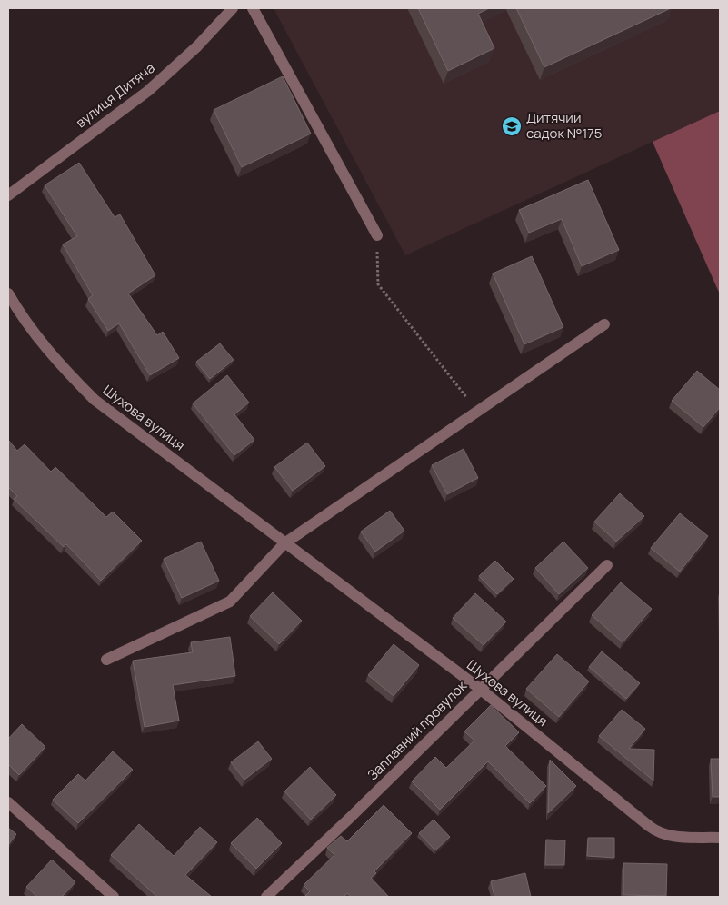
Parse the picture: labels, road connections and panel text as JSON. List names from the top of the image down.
{
  "streets": {
    "street": ["вулиця Дитяча", "Шухова вулиця", "Заплавний провулок"]
  },
  "crossings": [
    ["Шухова вулиця", "Заплавний провулок"]
  ],
  "places": {
    "school or university": ["Дитячий садок №175"]
  }
}
